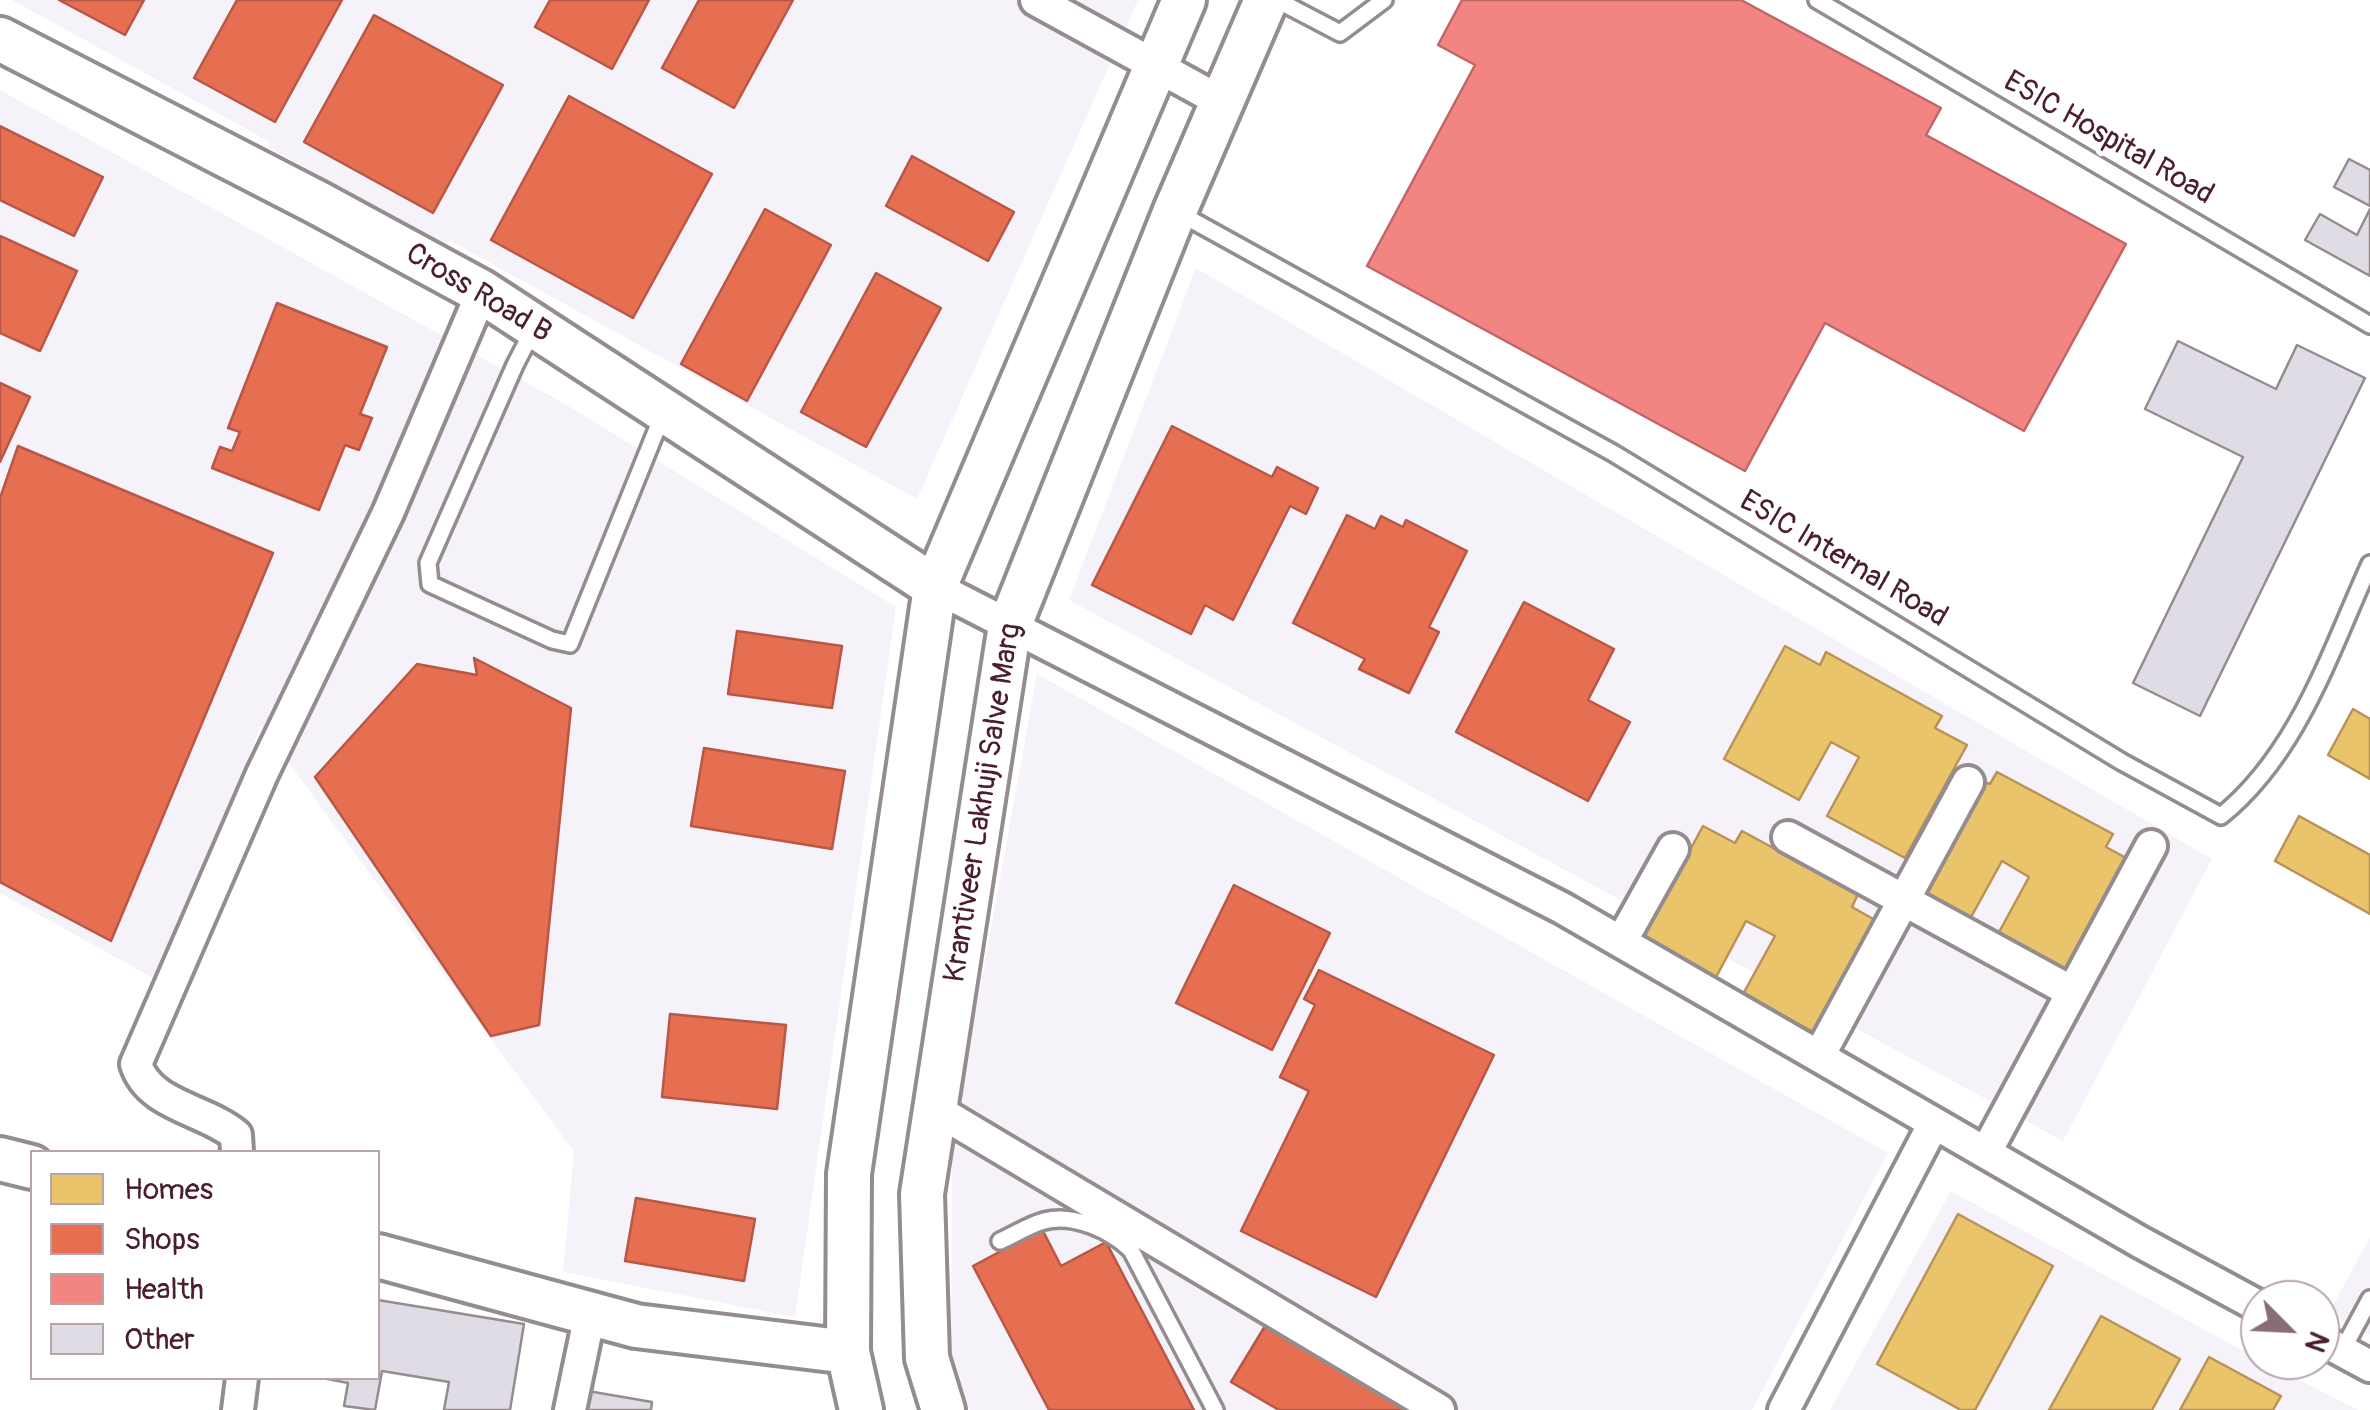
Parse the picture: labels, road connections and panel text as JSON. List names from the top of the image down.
{
  "streets": {
    "main road": ["Cross Road B", "Krantiveer Lakhuji Salve Marg"],
    "lane": ["ESIC Hospital Road", "ESIC Internal Road"]
  },
  "crossings": [
    ["ESIC Internal Road", "Krantiveer Lakhuji Salve Marg"]
  ],
  "legend": [
    "Homes",
    "Shops",
    "Health",
    "Other"
  ],
  "north": "bottom right"
}
